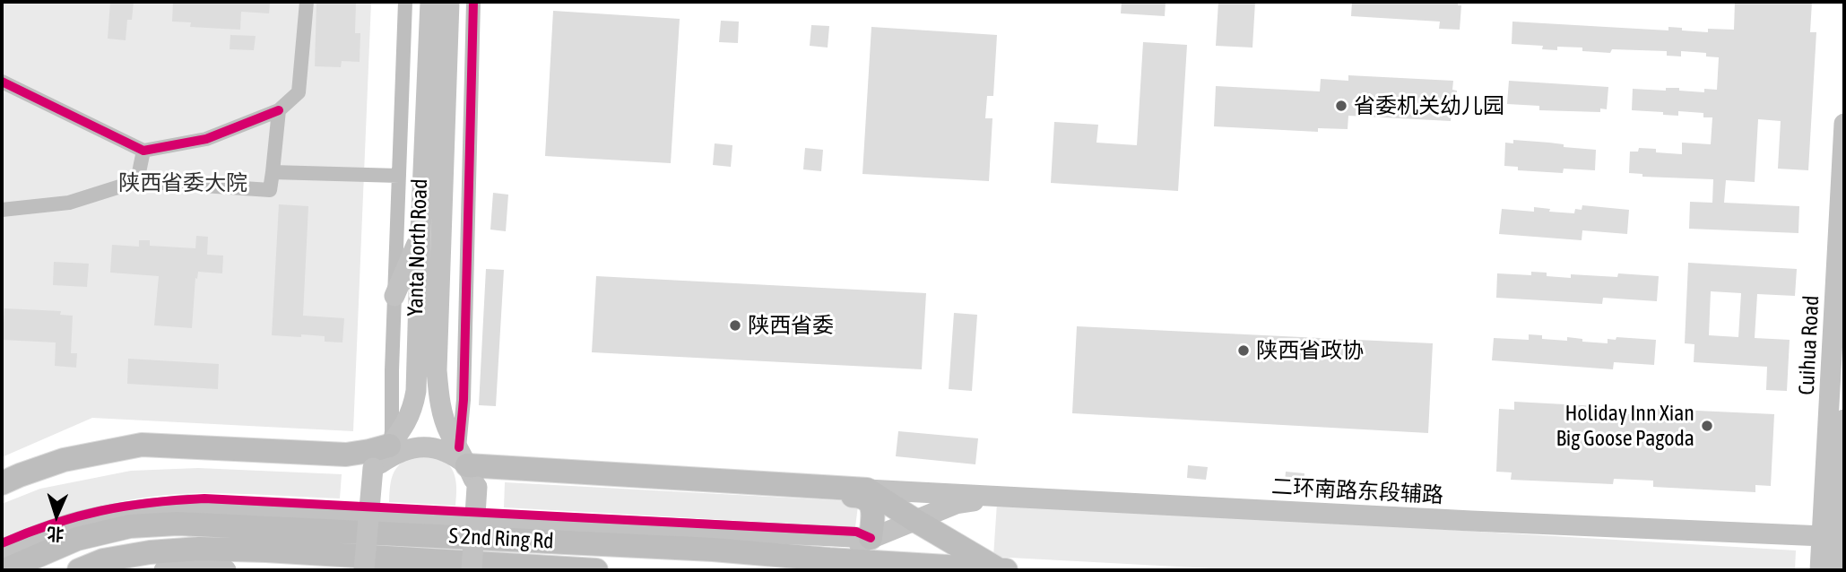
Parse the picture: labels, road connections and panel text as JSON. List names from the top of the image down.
{
  "streets": {
    "highway": ["S 2nd Ring Rd"],
    "main road": ["Yanta North Road", "Cuihua Road", "二环南路东段辅路"]
  },
  "crossings": [
    ["Cuihua Road", "二环南路东段辅路"]
  ],
  "parks": ["陕西省委大院"],
  "places": [
    "省委机关幼儿园",
    "陕西省委",
    "陕西省政协",
    "Holiday Inn Xian Big Goose Pagoda"
  ],
  "north": "bottom"
}
